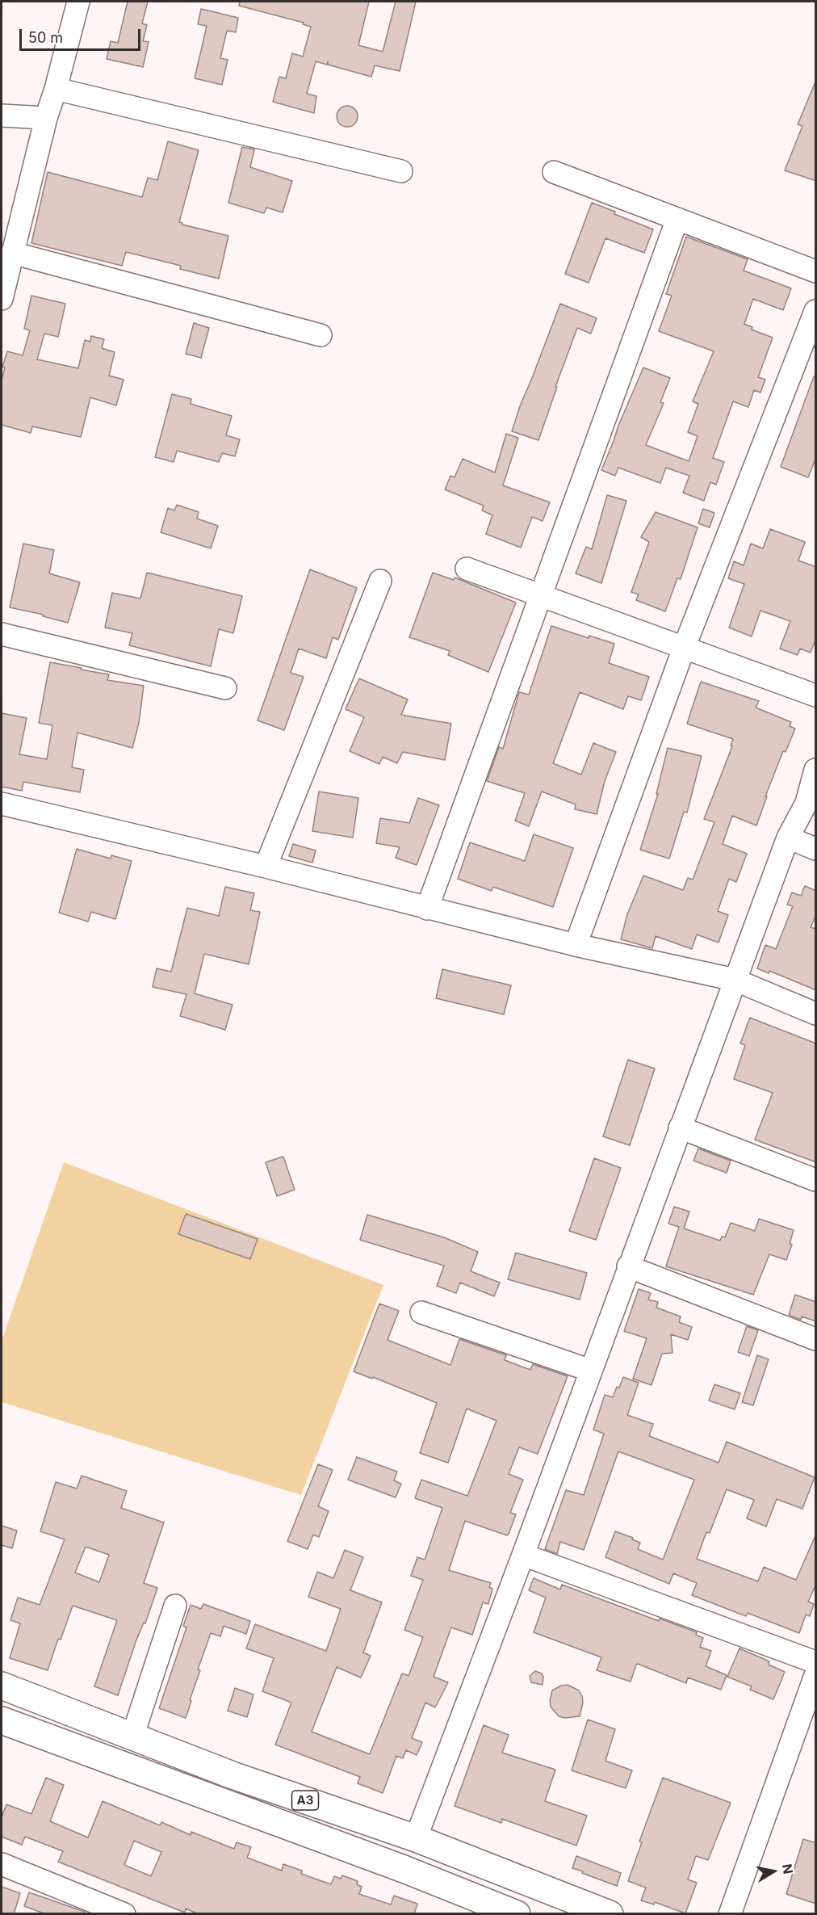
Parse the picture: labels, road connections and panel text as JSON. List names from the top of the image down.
{
  "streets": {
    "highway": ["A3"]
  },
  "scale_bar": "50 m",
  "north": "right"
}
